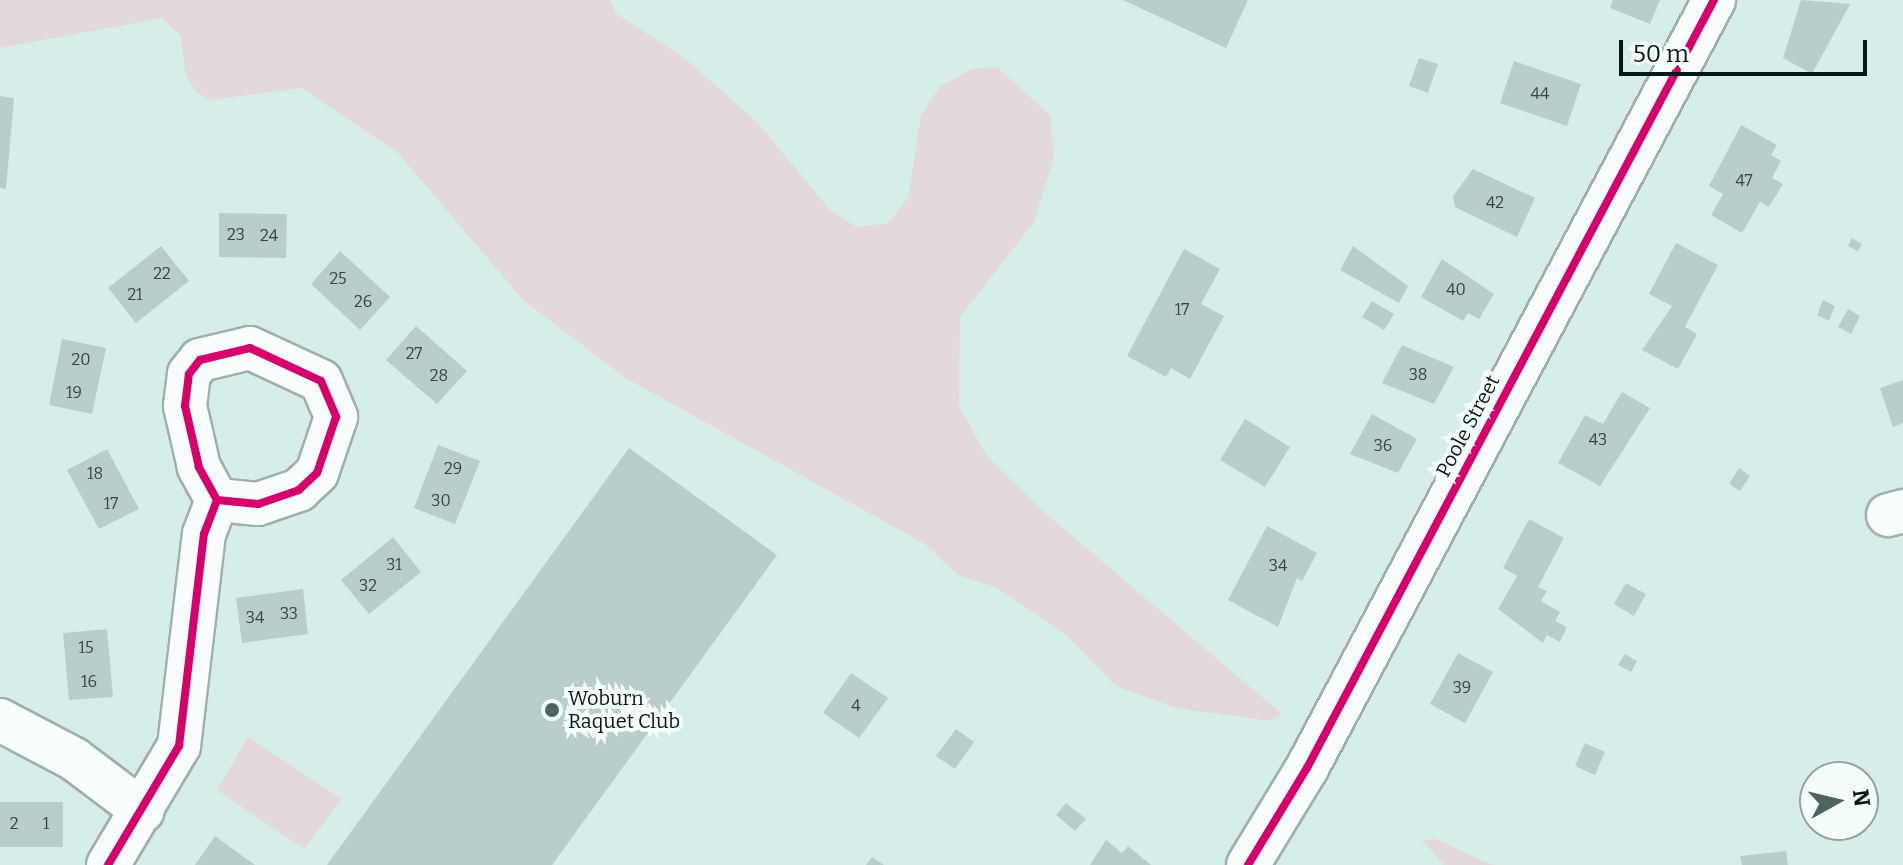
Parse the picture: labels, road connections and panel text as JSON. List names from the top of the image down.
{
  "streets": {
    "street": ["Poole Street"]
  },
  "places": ["Woburn Raquet Club"],
  "house_numbers": [
    "44",
    "47",
    "42",
    "23",
    "24",
    "22",
    "25",
    "40",
    "21",
    "26",
    "17",
    "27",
    "20",
    "38",
    "28",
    "19",
    "43",
    "36",
    "29",
    "18",
    "30",
    "17",
    "31",
    "34",
    "32",
    "33",
    "34",
    "15",
    "16",
    "39",
    "4",
    "2",
    "1"
  ],
  "scale_bar": "50 m",
  "north": "right"
}
